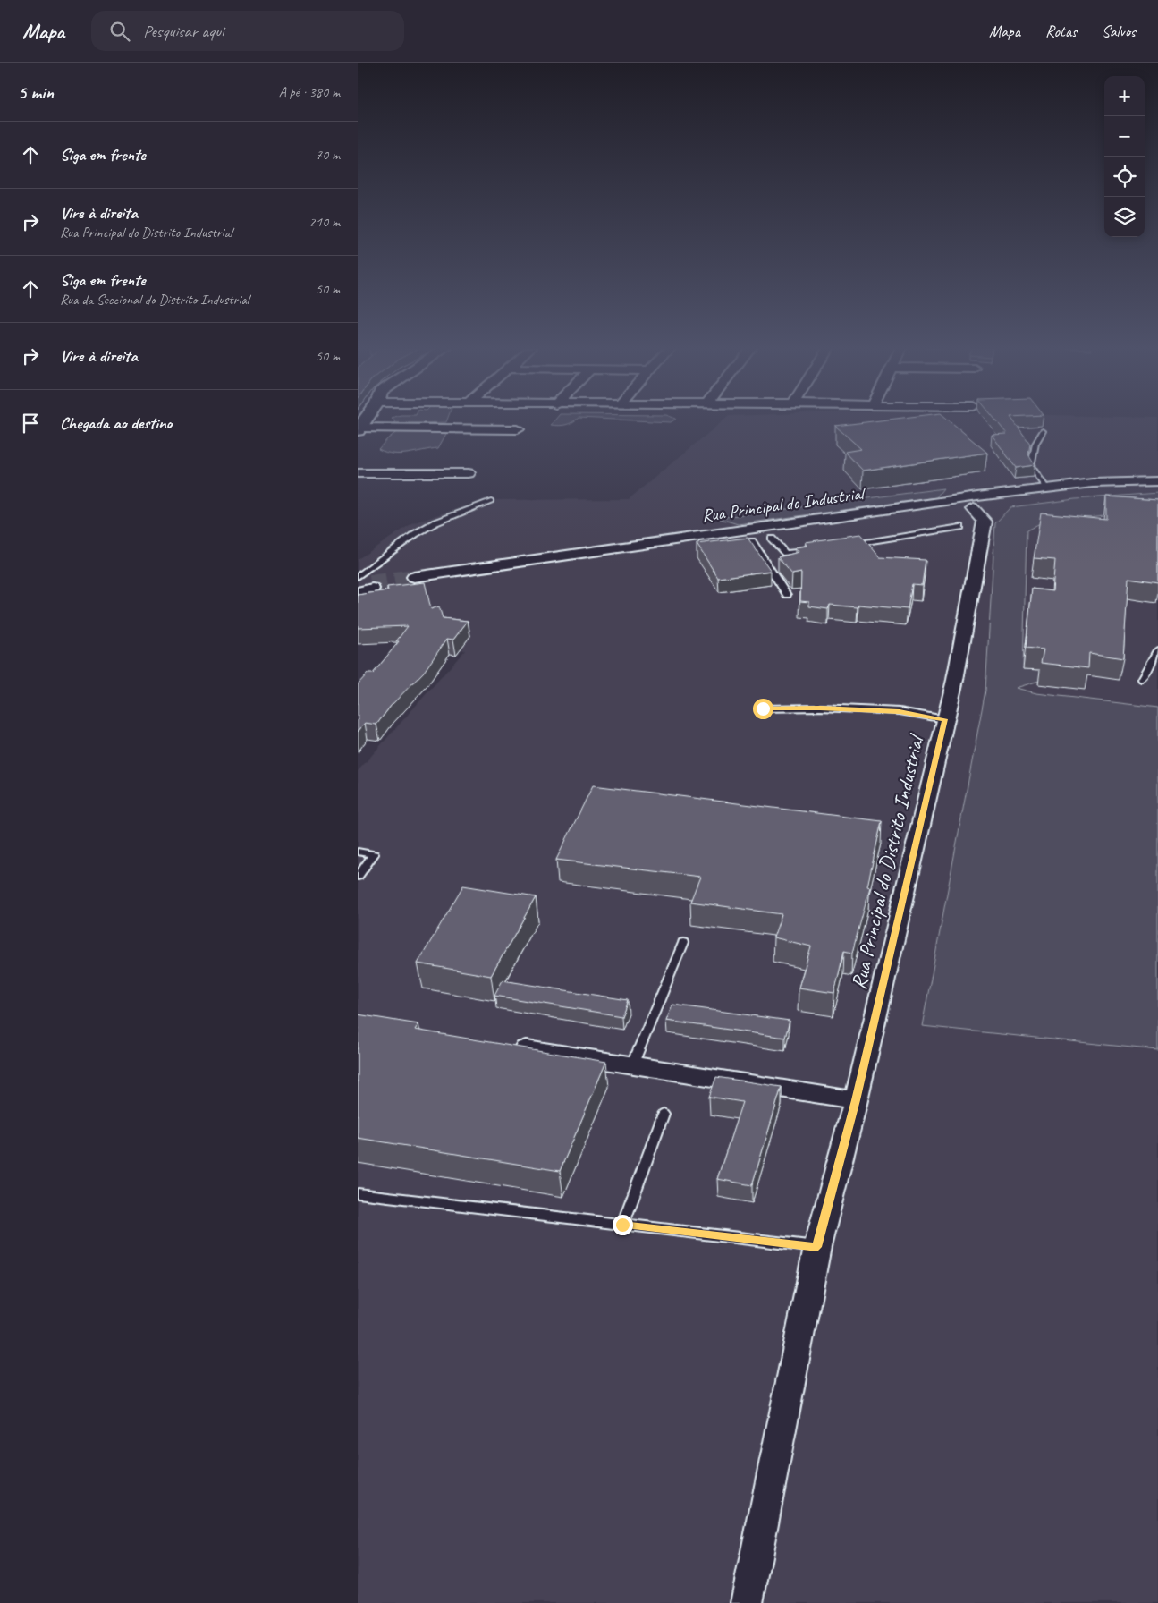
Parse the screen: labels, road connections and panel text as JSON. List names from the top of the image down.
{
  "streets": {
    "street": ["Rua Principal do Industrial", "Rua Principal do Distrito Industrial"]
  },
  "crossings": [
    ["Rua Principal do Industrial", "Rua Principal do Distrito Industrial"]
  ],
  "page": {
    "header": "Mapa",
    "search": "Pesquisar aqui",
    "nav": ["Mapa", "Rotas", "Salvos"],
    "heading": ["5 min", "A pé · 380 m"],
    "map_buttons": ["+", "−"],
    "list": [
      ["Siga em frente", "70 m"],
      ["Vire à direita", "Rua Principal do Distrito Industrial", "210 m"],
      ["Siga em frente", "Rua da Seccional do Distrito Industrial", "50 m"],
      ["Vire à direita", "50 m"],
      "Chegada ao destino"
    ]
  }
}
